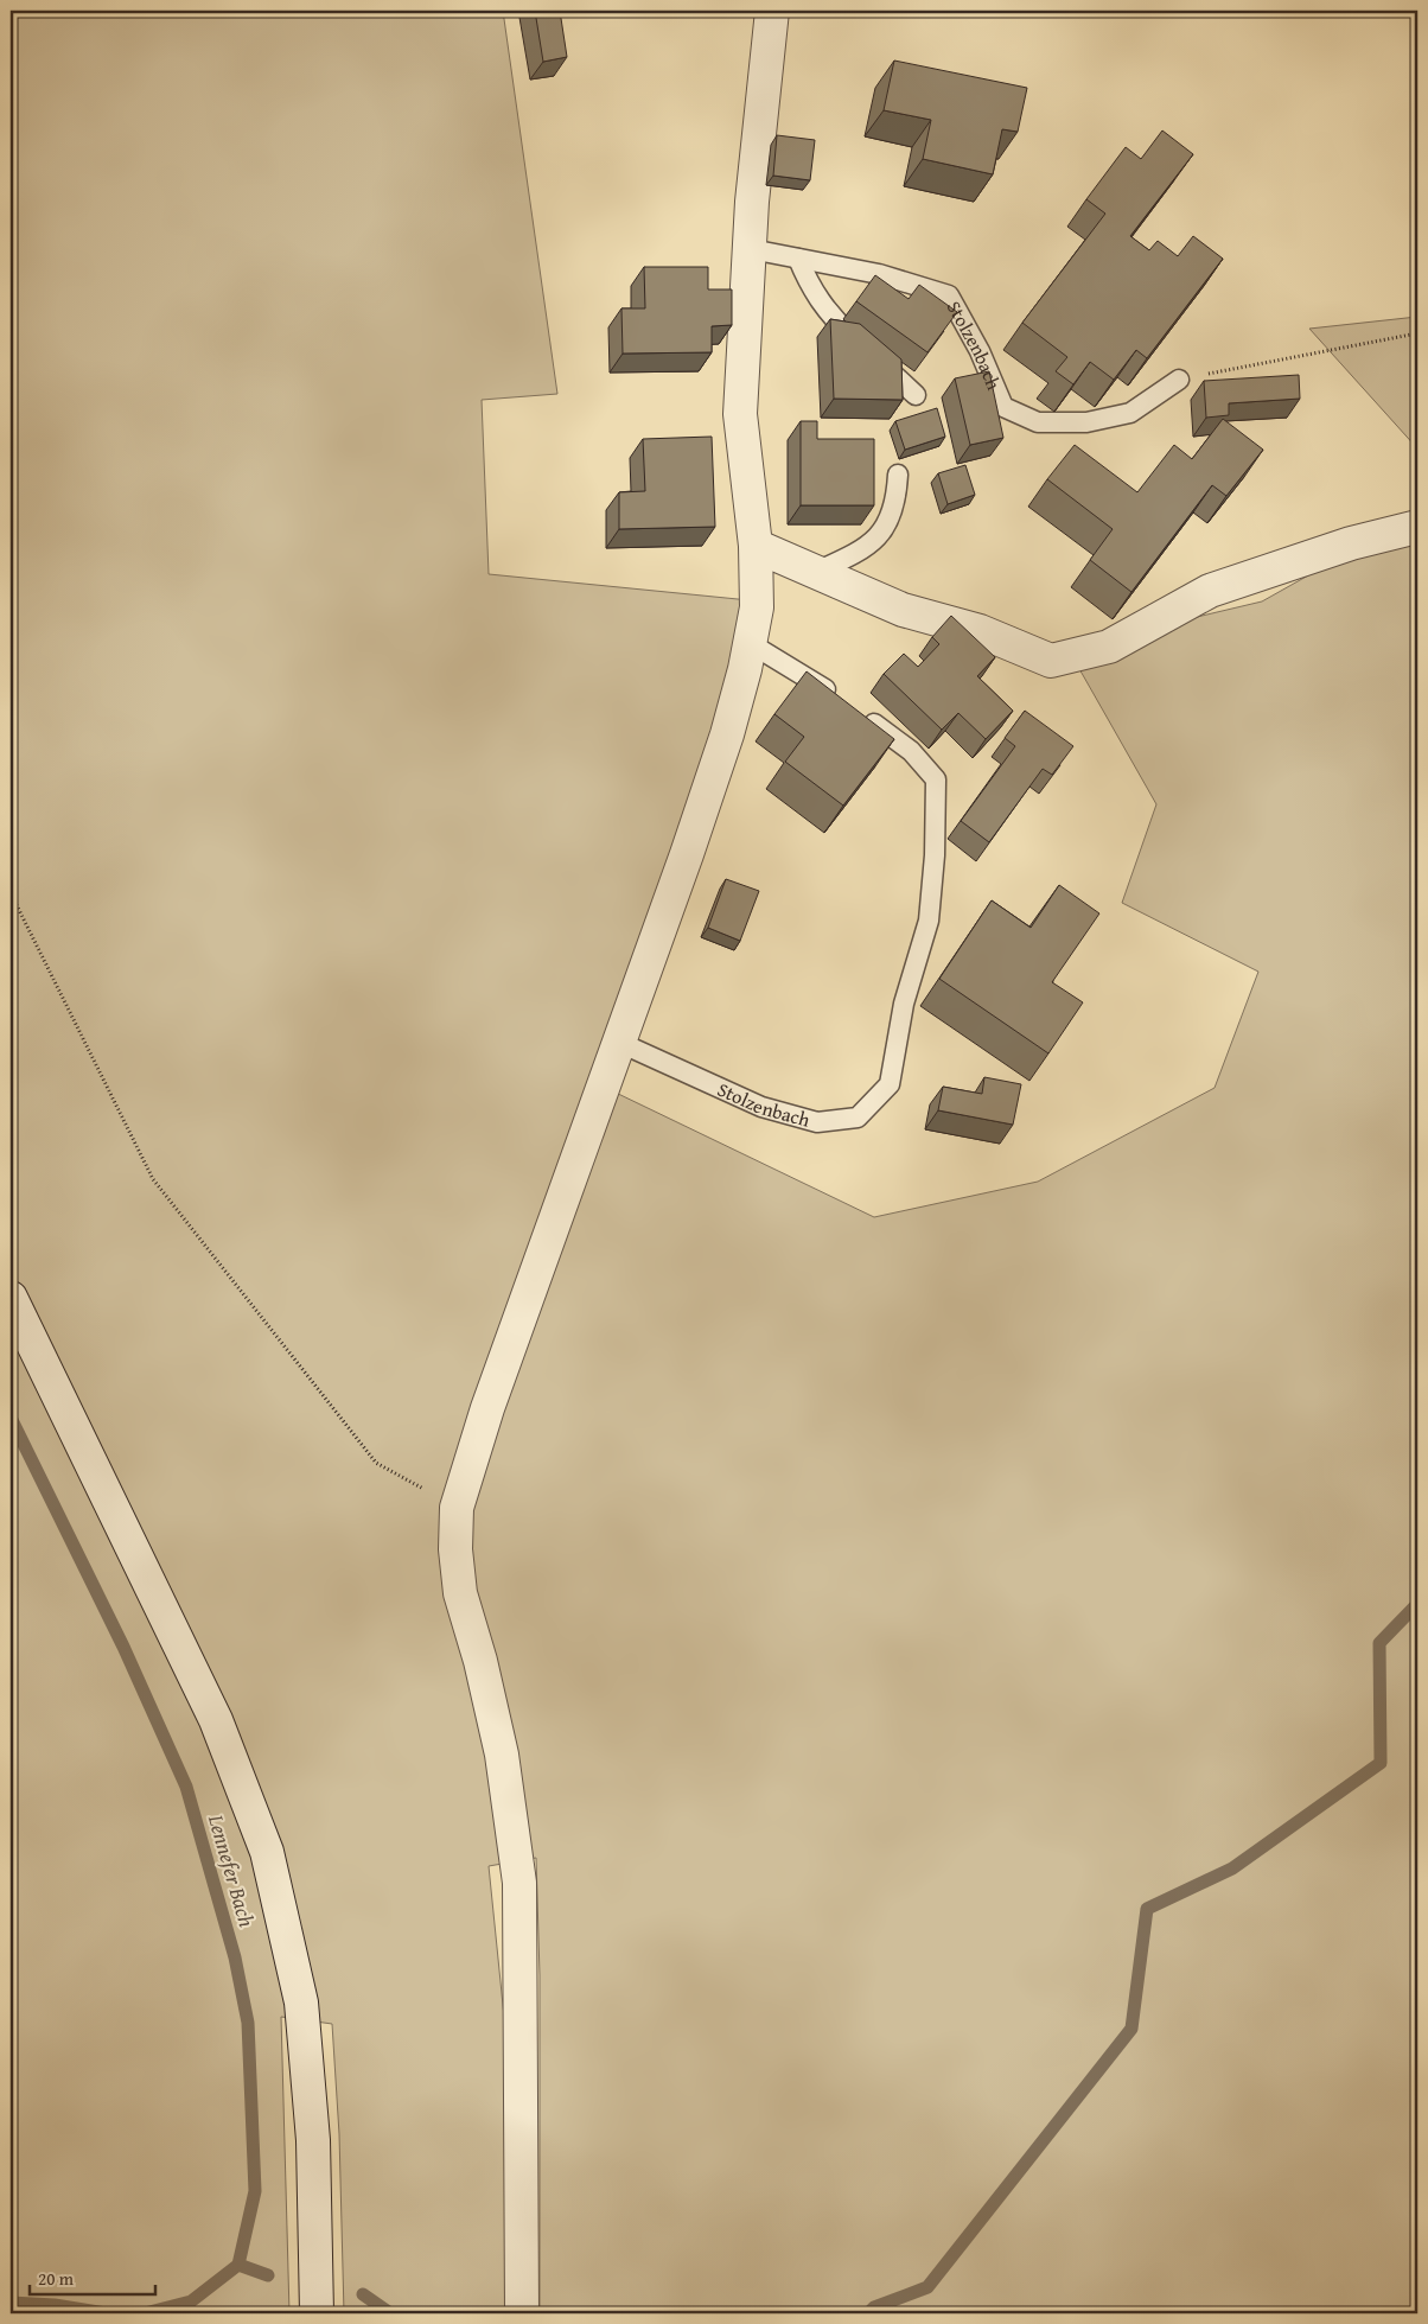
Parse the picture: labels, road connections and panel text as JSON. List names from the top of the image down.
{
  "streets": {
    "lane": ["Stolzenbach"]
  },
  "water": ["Lennefer Bach"],
  "scale_bar": "20 m"
}
